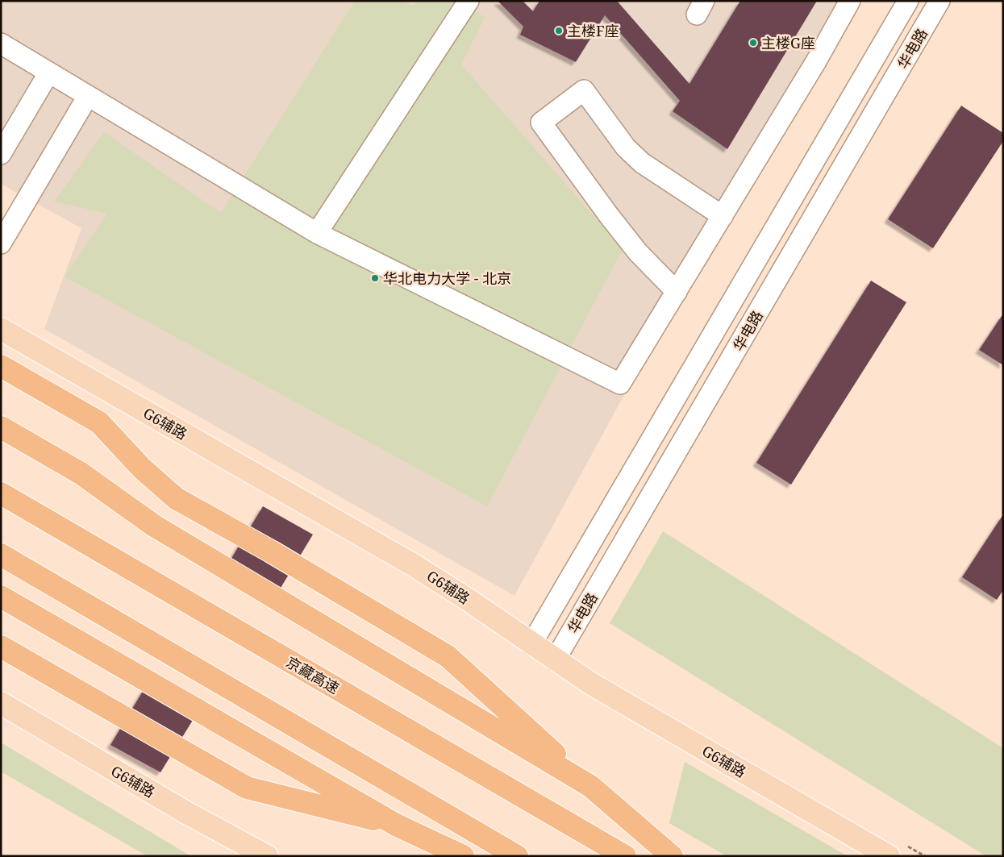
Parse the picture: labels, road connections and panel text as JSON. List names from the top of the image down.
{
  "streets": {
    "highway": ["京藏高速"],
    "main road": ["G6辅路"],
    "street": ["华电路"]
  },
  "crossings": [
    ["华电路", "G6辅路"]
  ],
  "places": ["主楼F座", "主楼G座", "华北电力大学 - 北京"]
}
